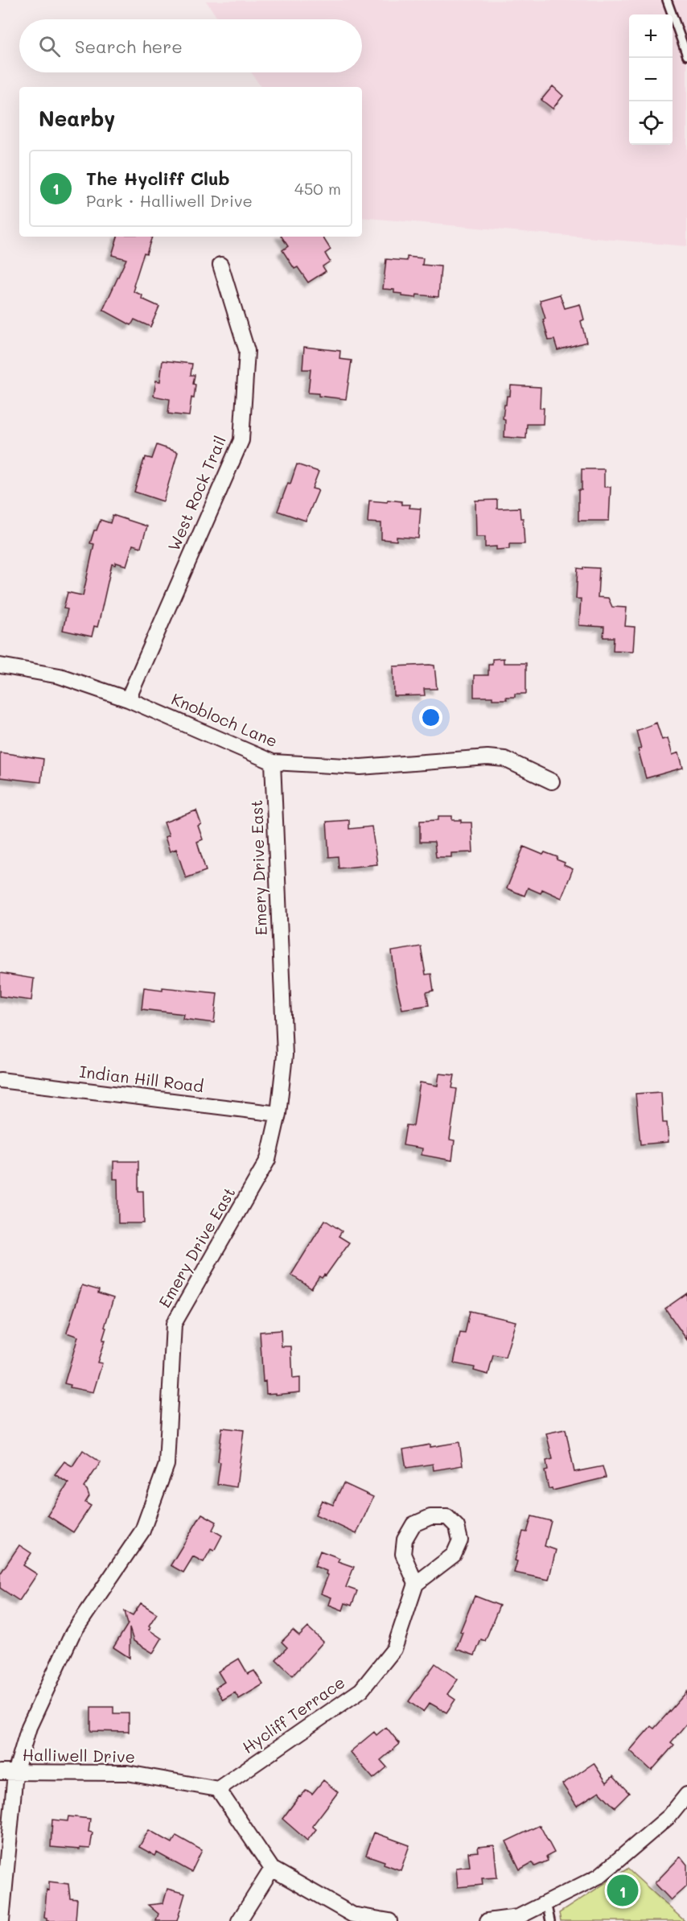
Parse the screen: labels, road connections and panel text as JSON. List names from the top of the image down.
{
  "streets": {
    "street": [
      "West Rock Trail",
      "Knobloch Lane",
      "Emery Drive East",
      "Indian Hill Road",
      "Hycliff Terrace",
      "Halliwell Drive"
    ]
  },
  "crossings": [
    ["West Rock Trail", "Knobloch Lane"],
    ["Knobloch Lane", "Emery Drive East"],
    ["Emery Drive East", "Indian Hill Road"],
    ["Emery Drive East", "Halliwell Drive"],
    ["Hycliff Terrace", "Halliwell Drive"]
  ],
  "page": {
    "map_buttons": ["+", "−"],
    "search": "Search here",
    "heading": "Nearby",
    "list": [
      {
        "mark": "1",
        "name": "The Hycliff Club",
        "note": "Park · Halliwell Drive",
        "value": "450 m"
      }
    ],
    "pins": "1"
  }
}
